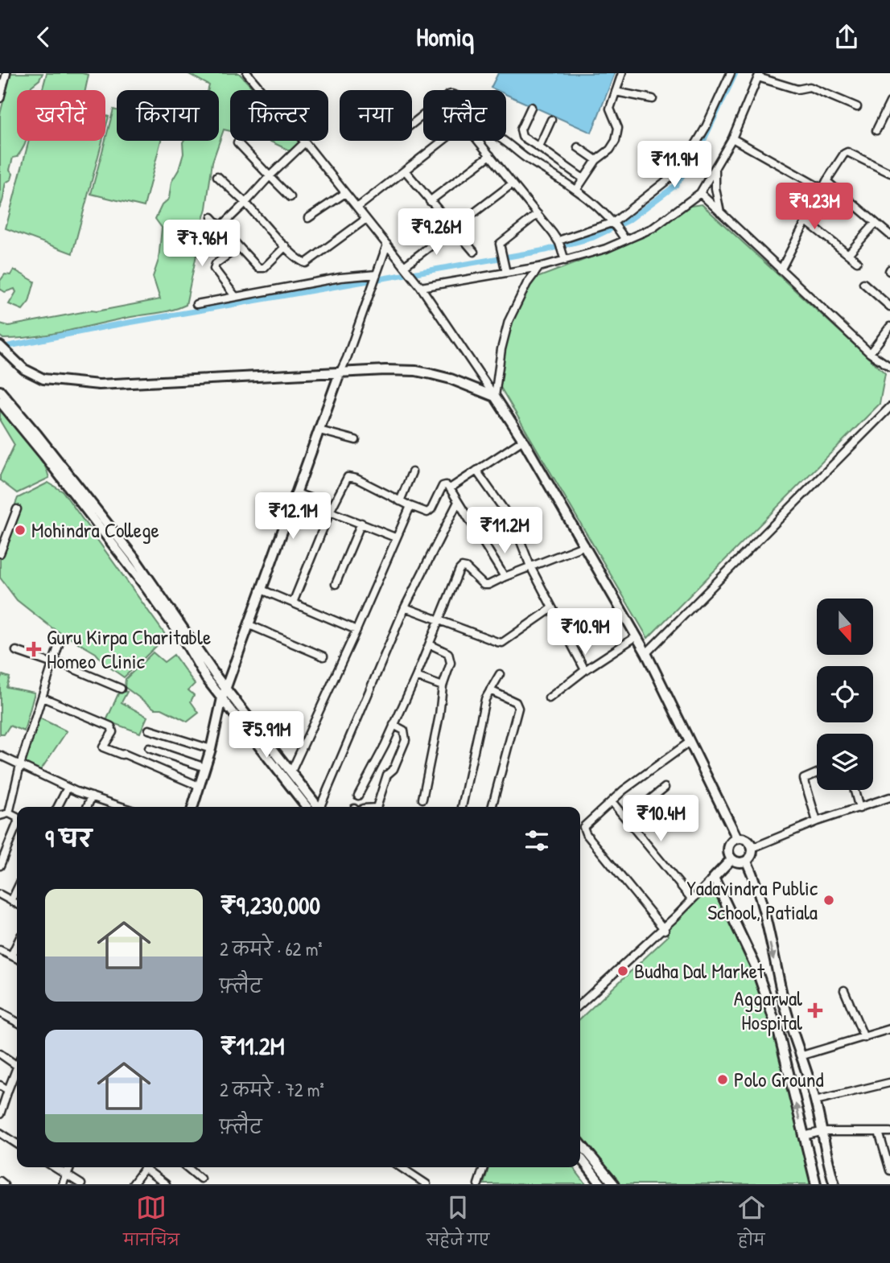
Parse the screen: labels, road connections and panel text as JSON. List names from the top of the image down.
{
  "places": {
    "other": [
      "Mohindra College",
      "Yadavindra Public School, Patiala",
      "Budha Dal Market",
      "Polo Ground"
    ],
    "health": ["Guru Kirpa Charitable Homeo Clinic", "Aggarwal Hospital"]
  },
  "north": "bottom",
  "page": {
    "header": "Homiq",
    "chip": [
      "खरीदें",
      "किराया",
      "फ़िल्टर",
      "नया",
      "फ़्लैट"
    ],
    "price": [
      "₹11.9M",
      "₹9.23M",
      "₹9.26M",
      "₹7.96M",
      "₹12.1M",
      "₹11.2M",
      "₹10.9M",
      "₹5.91M",
      "₹10.4M"
    ],
    "heading": "9 घर",
    "list": [
      {
        "name": "₹9,230,000",
        "note": "2 कमरे · 62 m² · फ़्लैट"
      },
      {
        "name": "₹11.2M",
        "note": "2 कमरे · 72 m² · फ़्लैट"
      }
    ],
    "tabs": ["मानचित्र", "सहेजे गए", "होम"]
  }
}
